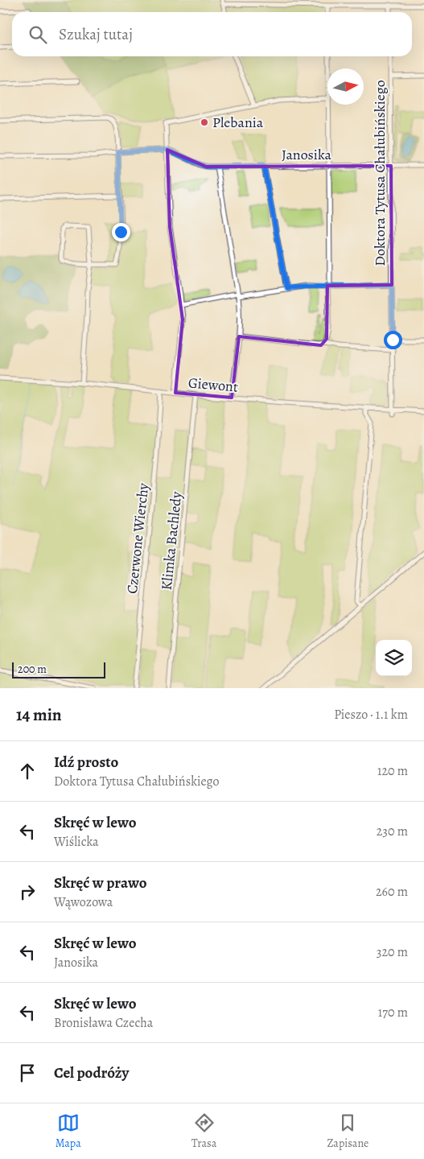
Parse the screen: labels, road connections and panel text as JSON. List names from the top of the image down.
{
  "streets": {
    "street": [
      "Janosika",
      "Doktora Tytusa Chałubińskiego",
      "Giewont",
      "Czerwone Wierchy",
      "Klimka Bachledy"
    ]
  },
  "crossings": [
    ["Janosika", "Doktora Tytusa Chałubińskiego"],
    ["Doktora Tytusa Chałubińskiego", "Giewont"],
    ["Giewont", "Czerwone Wierchy"],
    ["Giewont", "Klimka Bachledy"]
  ],
  "places": ["Plebania"],
  "scale_bar": "200 m",
  "north": "right",
  "page": {
    "search": "Szukaj tutaj",
    "scale": "200 m",
    "heading": ["14 min", "Pieszo · 1.1 km"],
    "list": [
      ["Idź prosto", "Doktora Tytusa Chałubińskiego", "120 m"],
      ["Skręć w lewo", "Wiślicka", "230 m"],
      ["Skręć w prawo", "Wąwozowa", "260 m"],
      ["Skręć w lewo", "Janosika", "320 m"],
      ["Skręć w lewo", "Bronisława Czecha", "170 m"],
      "Cel podróży"
    ],
    "nav": ["Mapa", "Trasa", "Zapisane"]
  }
}
